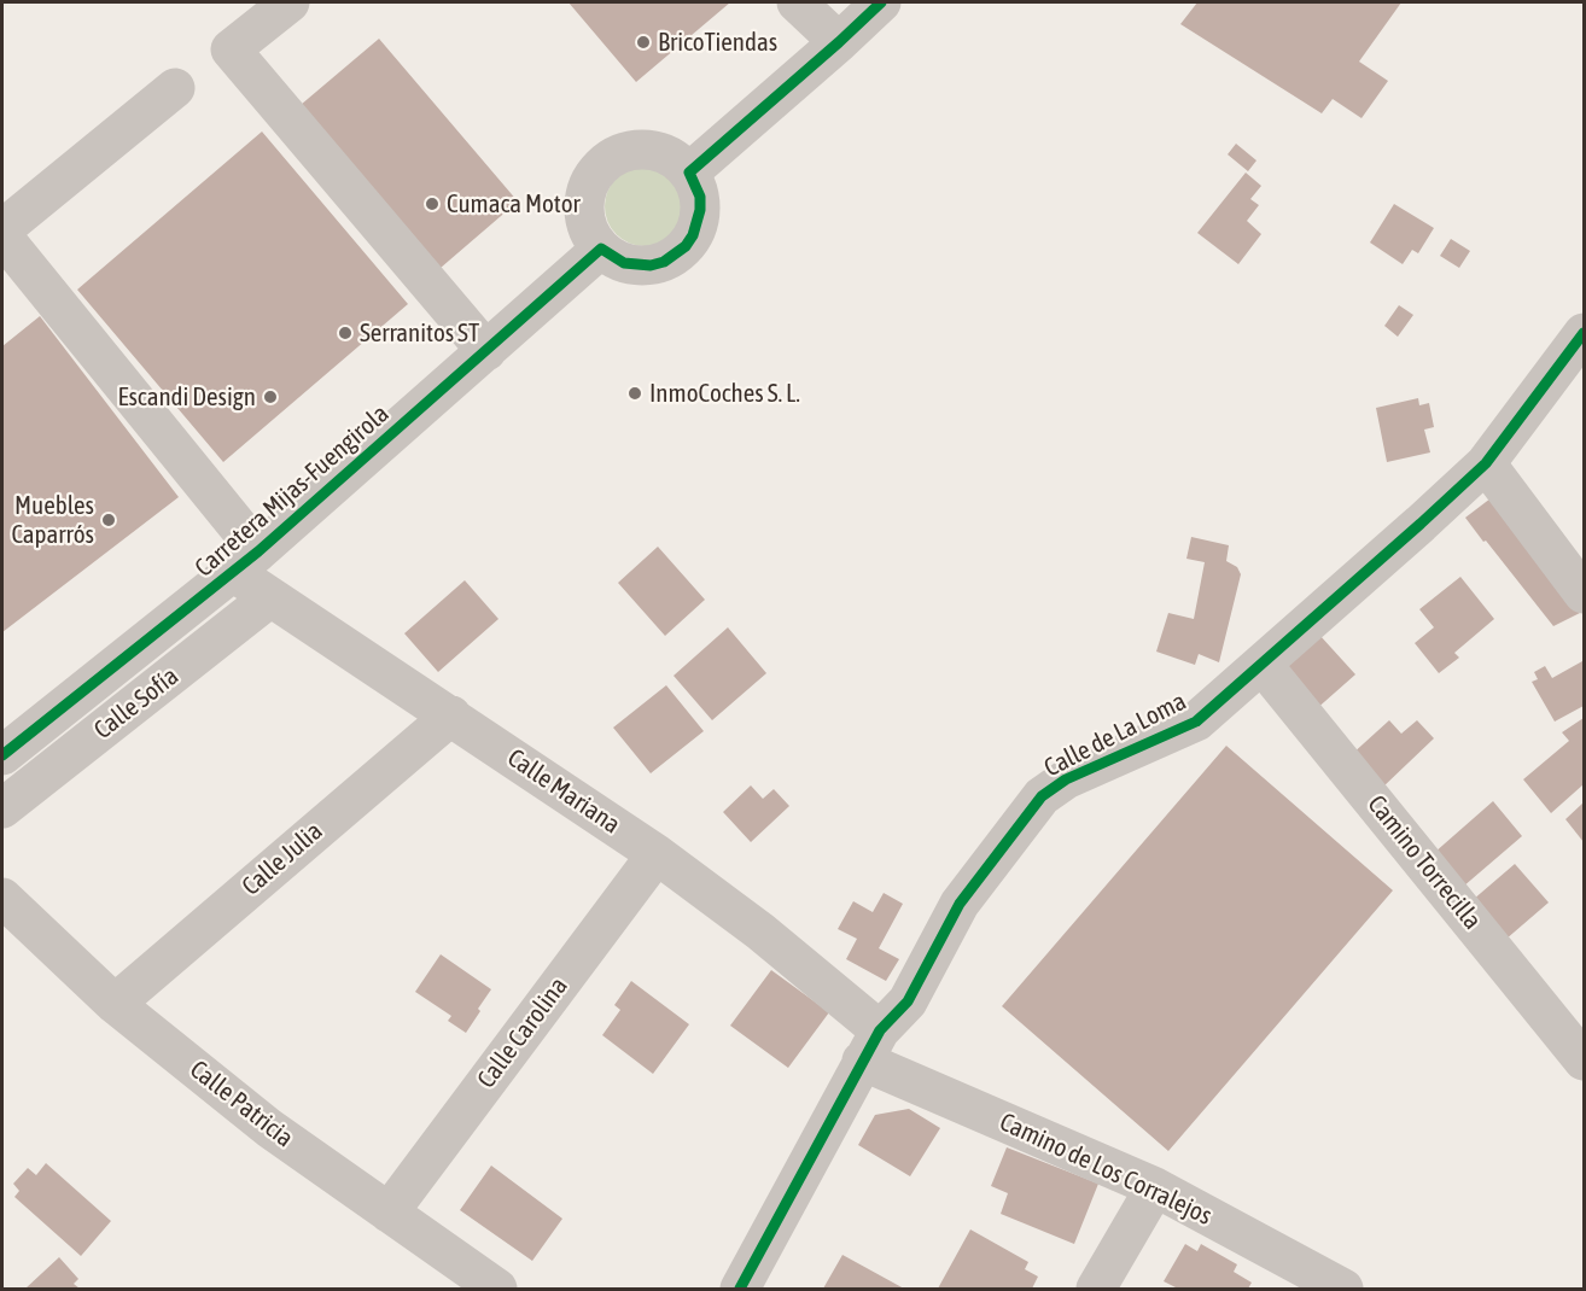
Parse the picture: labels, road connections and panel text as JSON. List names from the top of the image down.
{
  "streets": {
    "street": [
      "Carretera Mijas-Fuengirola",
      "Calle Sofía",
      "Calle de La Loma",
      "Calle Mariana",
      "Calle Julia",
      "Camino Torrecilla",
      "Calle Carolina",
      "Calle Patricia",
      "Camino de Los Corralejos"
    ]
  },
  "crossings": [
    ["Carretera Mijas-Fuengirola", "Calle Mariana"],
    ["Calle Sofía", "Calle Mariana"],
    ["Calle de La Loma", "Calle Mariana"],
    ["Calle de La Loma", "Camino Torrecilla"],
    ["Calle de La Loma", "Camino de Los Corralejos"],
    ["Calle Mariana", "Calle Julia"],
    ["Calle Mariana", "Calle Carolina"],
    ["Calle Mariana", "Camino de Los Corralejos"],
    ["Calle Julia", "Calle Patricia"],
    ["Calle Carolina", "Calle Patricia"]
  ],
  "places": [
    "BricoTiendas",
    "Cumaca Motor",
    "Serranitos ST",
    "InmoCoches S. L.",
    "Escandi Design",
    "Muebles Caparrós"
  ]
}
